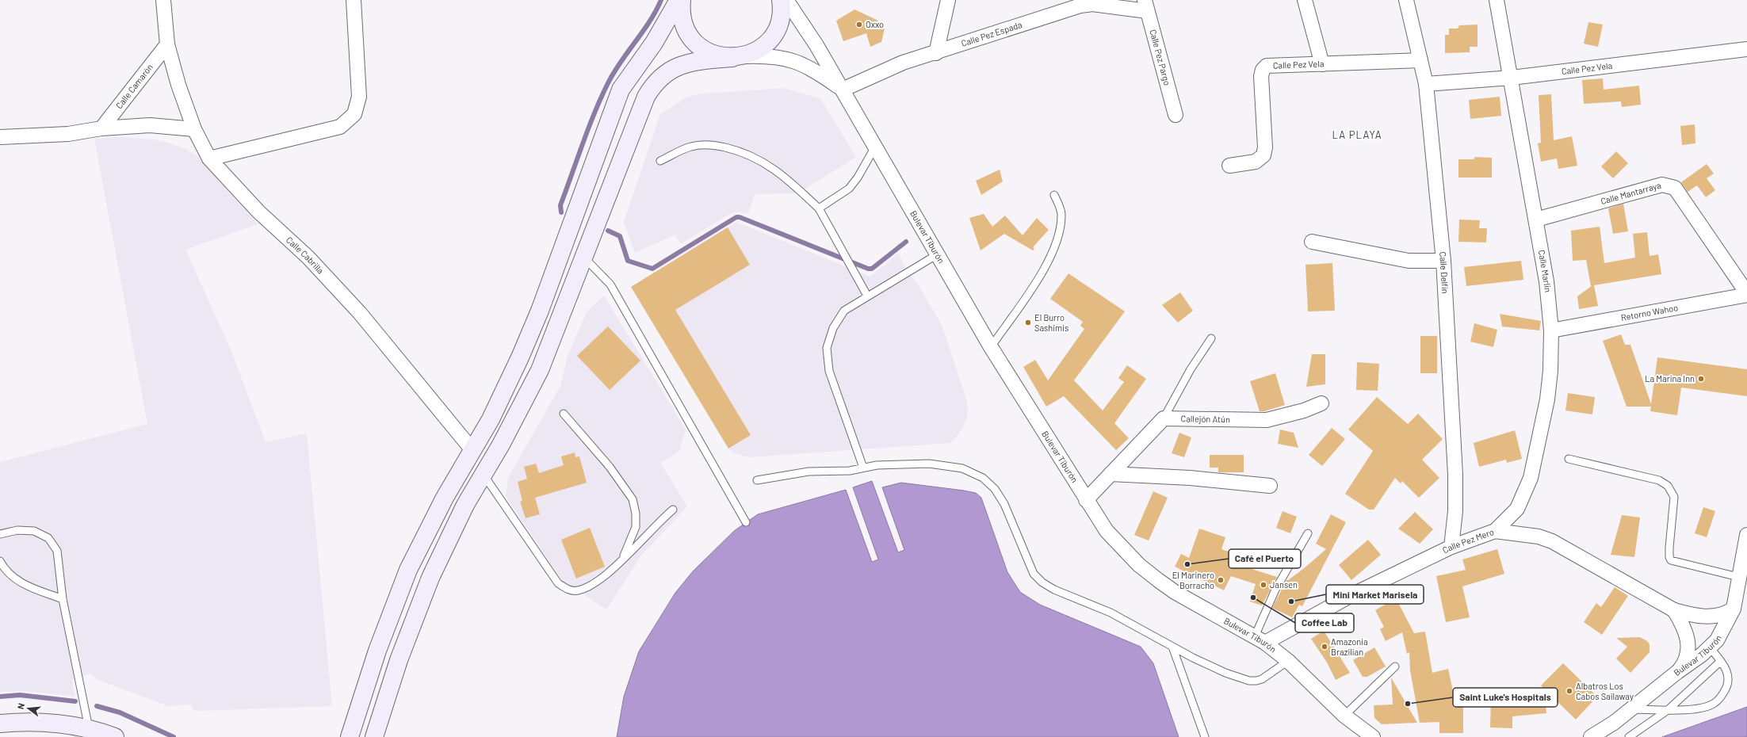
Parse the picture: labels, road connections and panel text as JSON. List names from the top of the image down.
{
  "streets": {
    "street": [
      "Calle Pez Espada",
      "Calle Pez Pargo",
      "Calle Pez Vela",
      "Calle Camarón",
      "Calle Mantarraya",
      "Bulevar Tiburón",
      "Calle Cabrilla",
      "Calle Marlin",
      "Calle Delfín",
      "Retorno Wahoo",
      "Callejón Atún",
      "Calle Pez Mero"
    ]
  },
  "crossings": [
    ["Calle Pez Espada", "Calle Pez Pargo"],
    ["Calle Pez Espada", "Bulevar Tiburón"],
    ["Calle Pez Vela", "Calle Marlin"],
    ["Calle Pez Vela", "Calle Delfín"],
    ["Calle Camarón", "Calle Cabrilla"],
    ["Calle Mantarraya", "Calle Marlin"],
    ["Calle Mantarraya", "Retorno Wahoo"],
    ["Bulevar Tiburón", "Calle Pez Mero"],
    ["Calle Marlin", "Retorno Wahoo"],
    ["Calle Marlin", "Calle Pez Mero"],
    ["Calle Delfín", "Calle Pez Mero"]
  ],
  "districts": ["LA PLAYA"],
  "places": [
    "Oxxo",
    "El Burro Sashimis",
    "La Marina Inn",
    "Café el Puerto",
    "El Marinero Borracho",
    "Jansen",
    "Coffee Lab",
    "Mini Market Marisela",
    "Amazonia Brazilian",
    "Albatros Los Cabos Sailaway",
    "Saint Luke's Hospitals"
  ],
  "north": "left"
}
